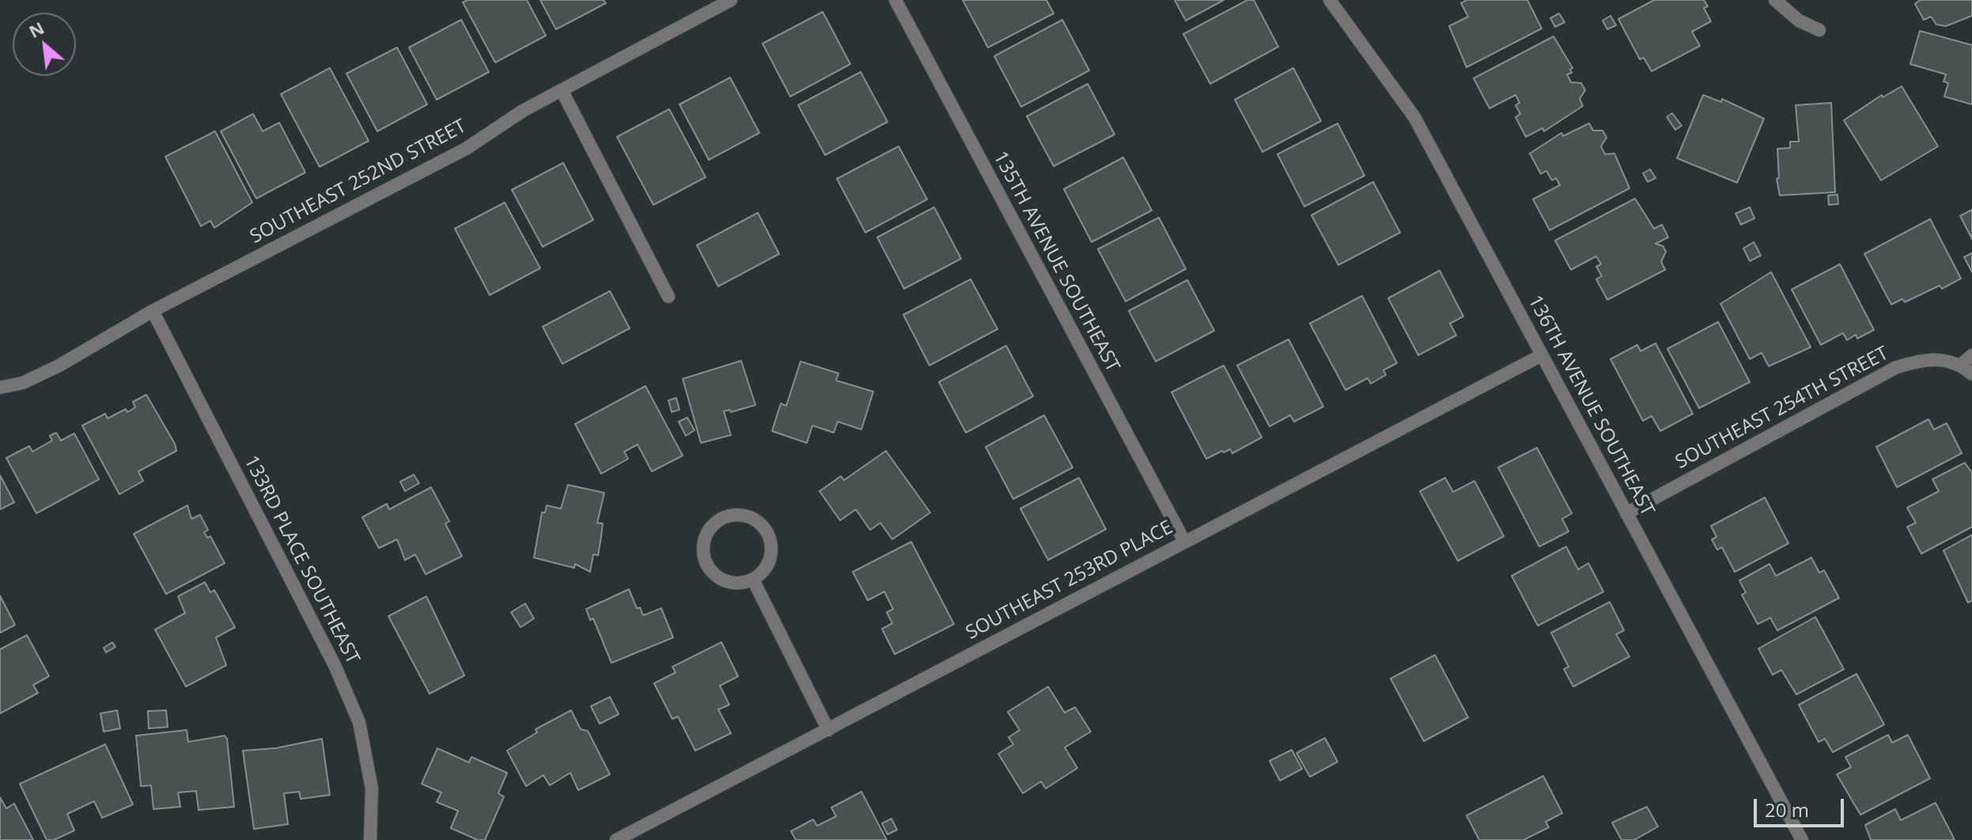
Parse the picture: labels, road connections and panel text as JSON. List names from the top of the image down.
{
  "streets": {
    "street": [
      "SOUTHEAST 252ND STREET",
      "135TH AVENUE SOUTHEAST",
      "136TH AVENUE SOUTHEAST",
      "SOUTHEAST 254TH STREET",
      "133RD PLACE SOUTHEAST",
      "SOUTHEAST 253RD PLACE"
    ]
  },
  "crossings": [
    ["SOUTHEAST 252ND STREET", "133RD PLACE SOUTHEAST"],
    ["135TH AVENUE SOUTHEAST", "SOUTHEAST 253RD PLACE"],
    ["136TH AVENUE SOUTHEAST", "SOUTHEAST 254TH STREET"],
    ["136TH AVENUE SOUTHEAST", "SOUTHEAST 253RD PLACE"]
  ],
  "scale_bar": "20 m",
  "north": "top left"
}
